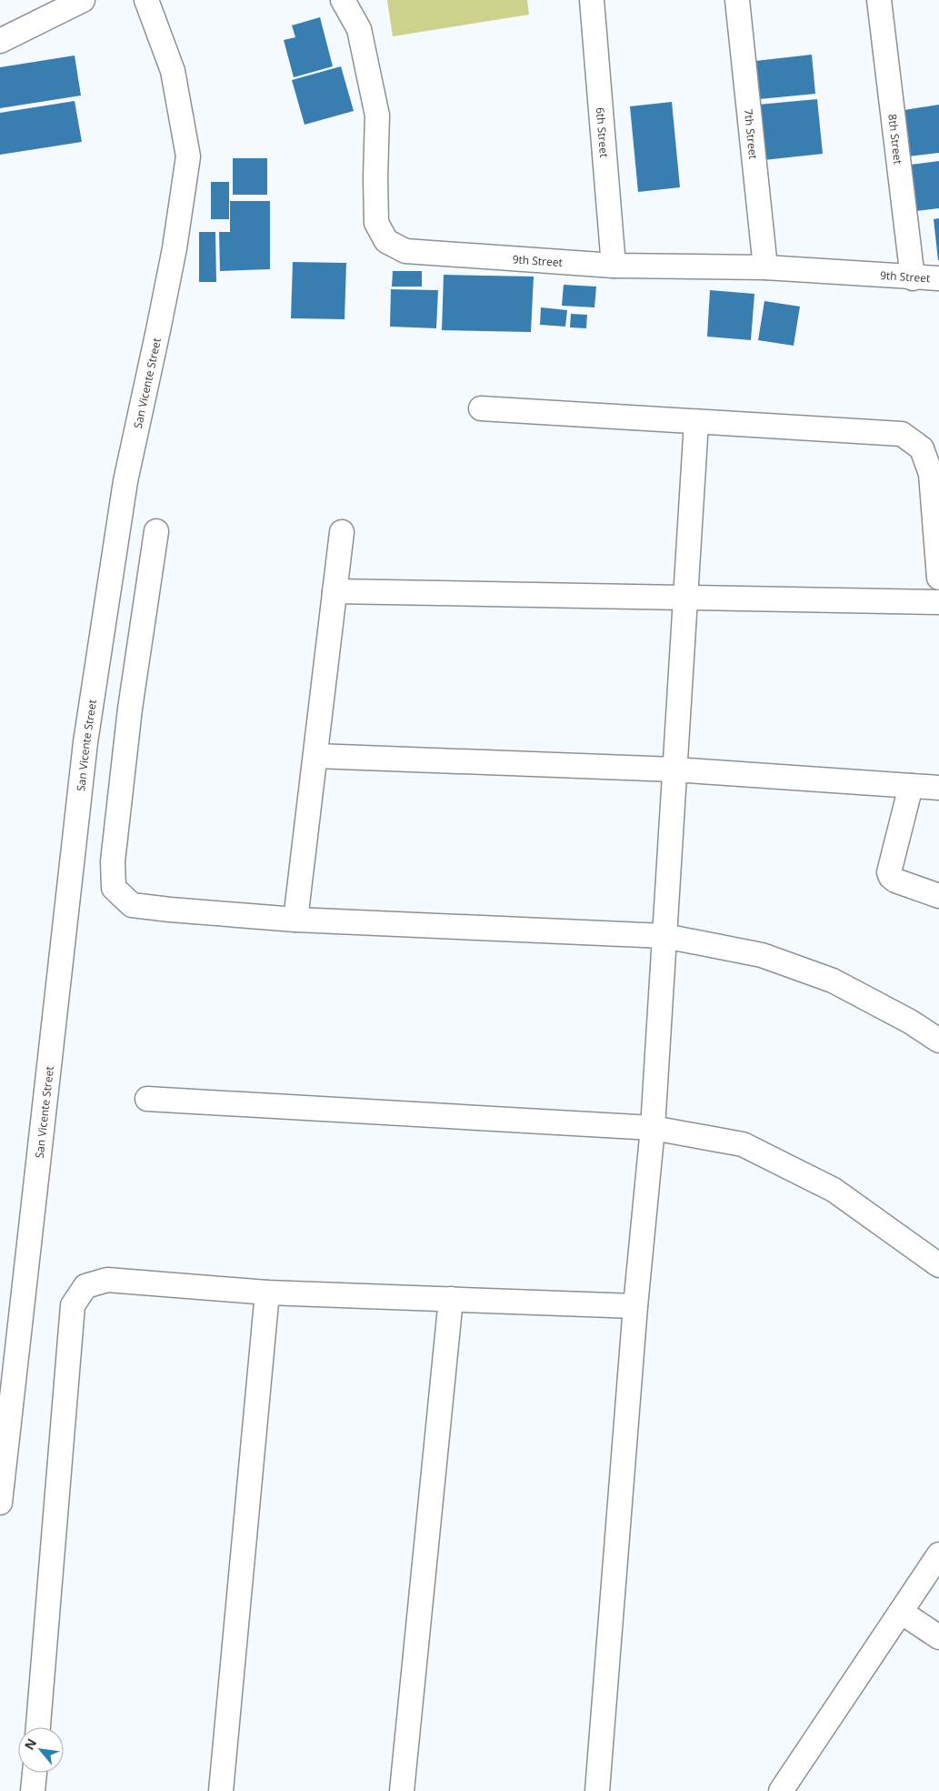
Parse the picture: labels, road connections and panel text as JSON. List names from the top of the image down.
{
  "streets": {
    "street": [
      "6th Street",
      "7th Street",
      "8th Street",
      "9th Street",
      "San Vicente Street"
    ]
  },
  "crossings": [
    ["6th Street", "9th Street"],
    ["7th Street", "9th Street"],
    ["8th Street", "9th Street"]
  ],
  "north": "top left"
}
